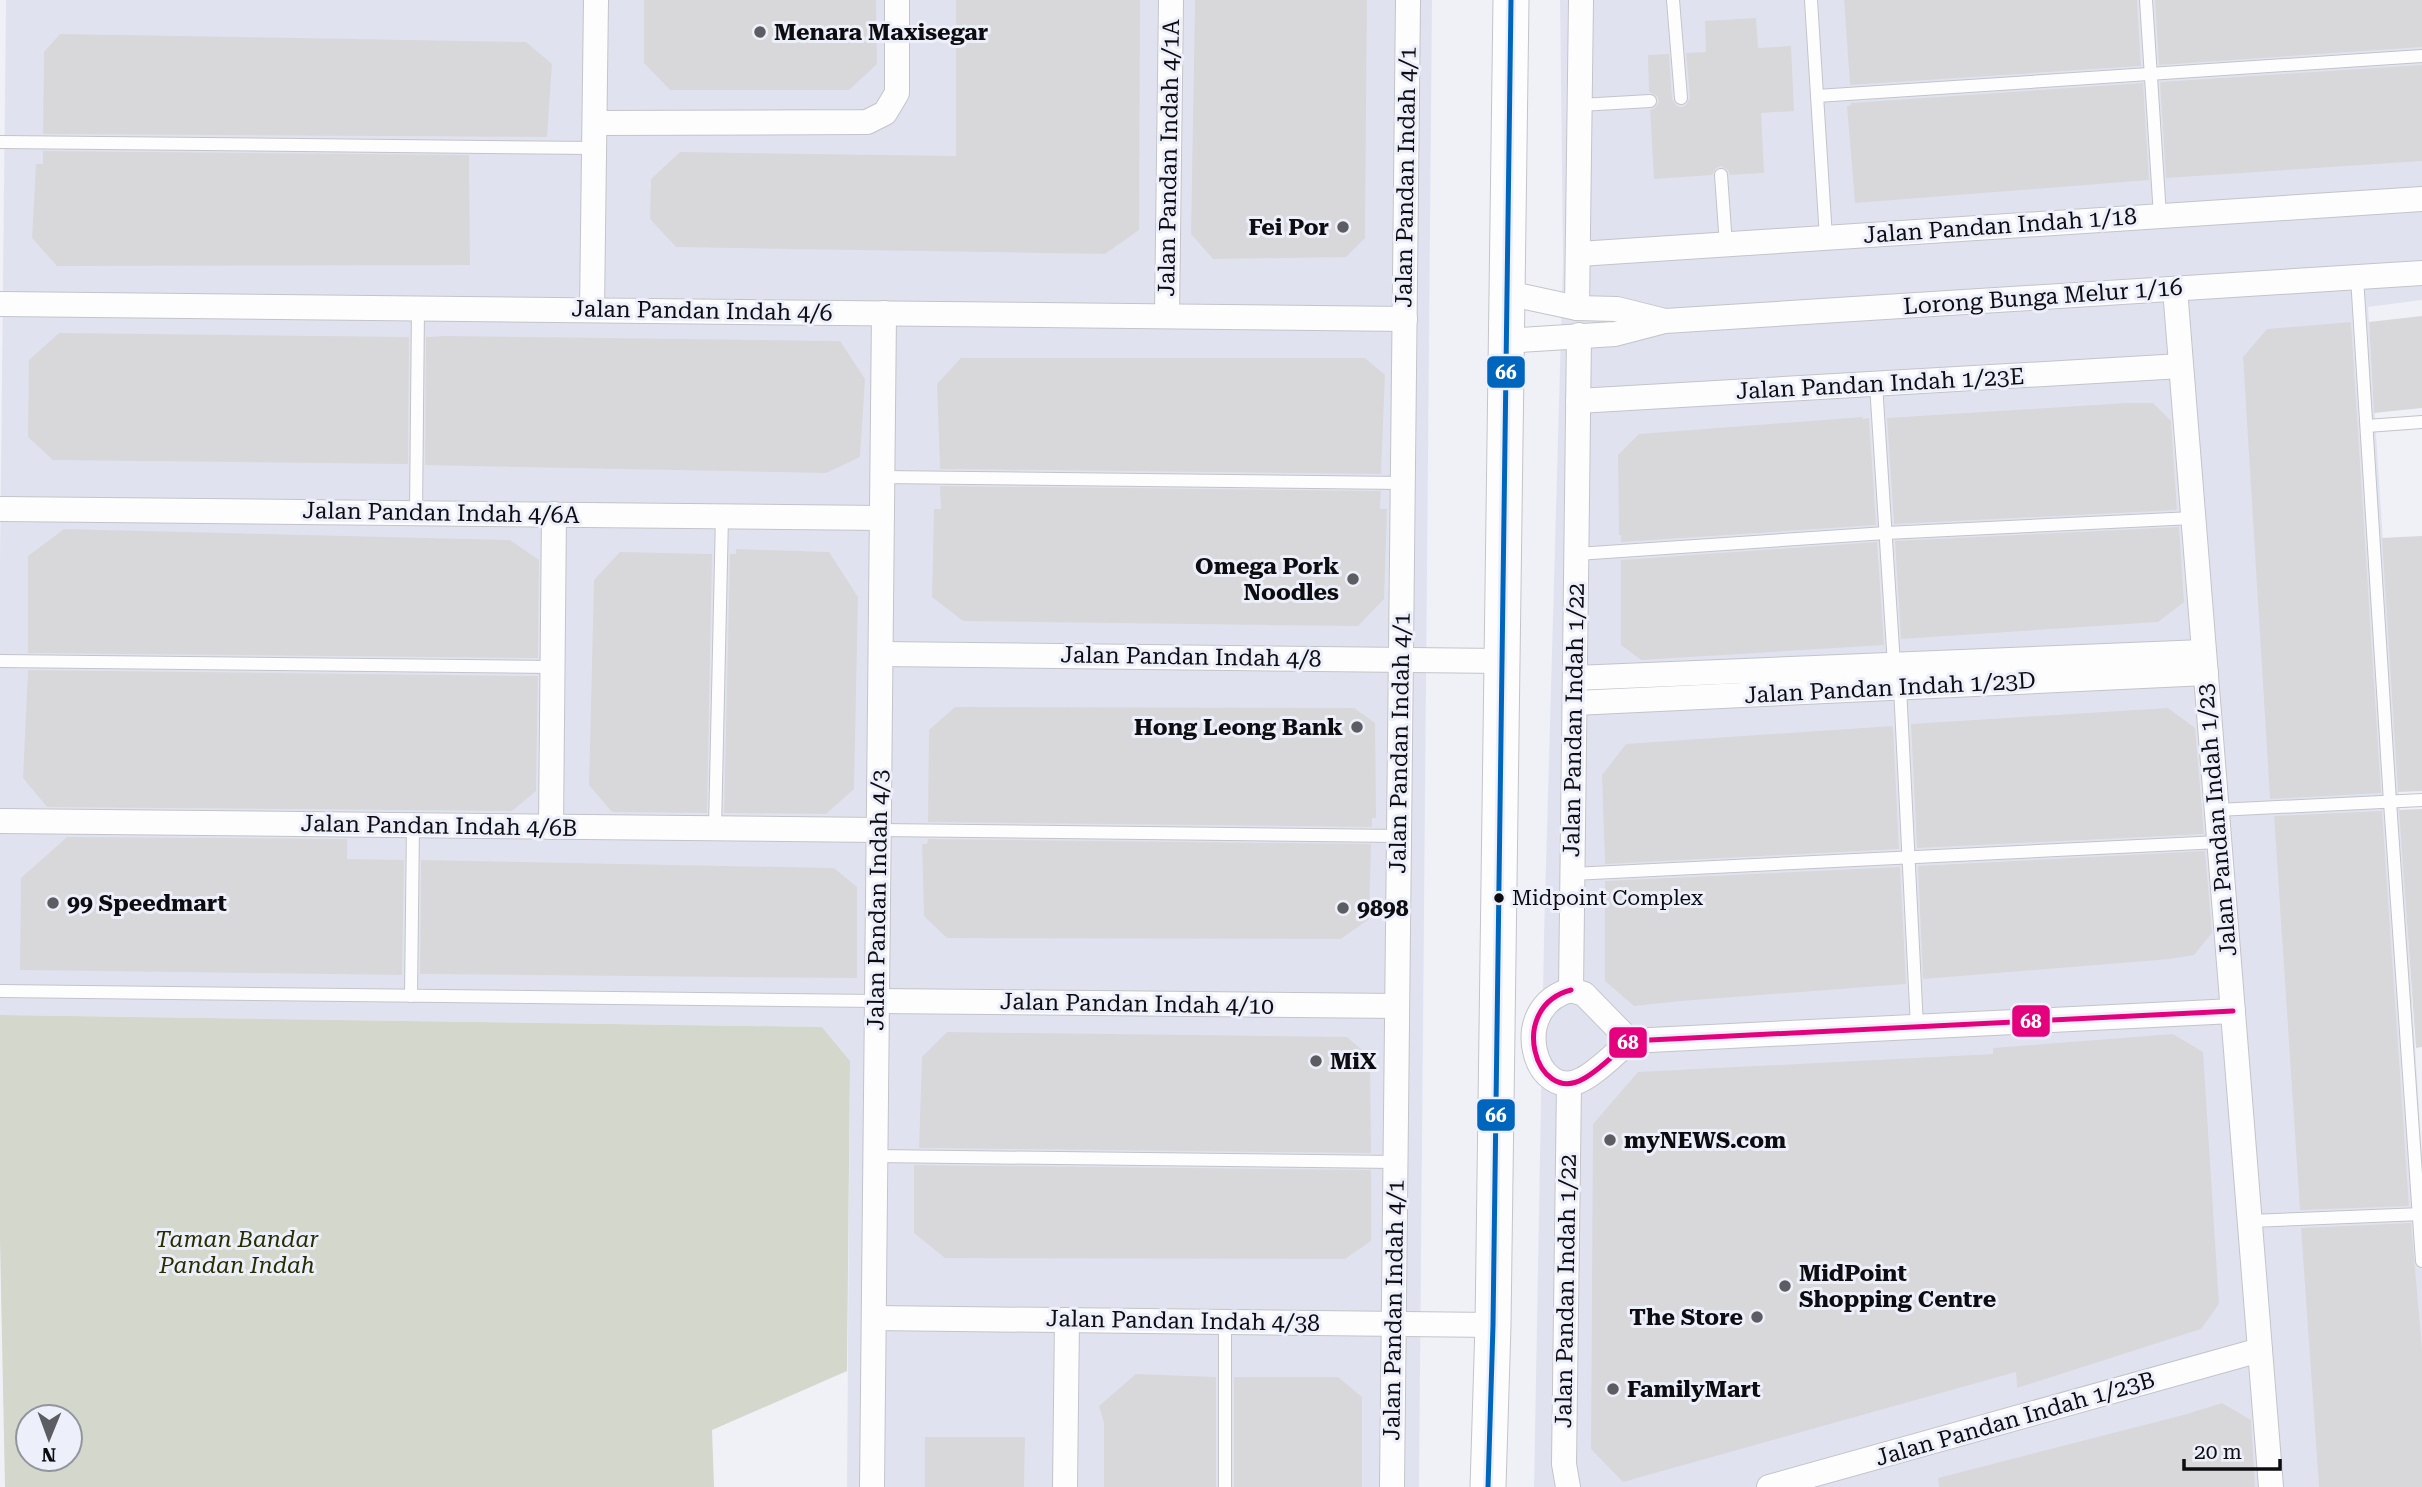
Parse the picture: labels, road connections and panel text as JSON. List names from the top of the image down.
{
  "streets": {
    "street": [
      "Jalan Pandan Indah 4/1A",
      "Jalan Pandan Indah 4/1",
      "Jalan Pandan Indah 1/18",
      "Lorong Bunga Melur 1/16",
      "Jalan Pandan Indah 4/6",
      "Jalan Pandan Indah 1/23E",
      "Jalan Pandan Indah 4/6A",
      "Jalan Pandan Indah 4/8",
      "Jalan Pandan Indah 1/23D",
      "Jalan Pandan Indah 1/22",
      "Jalan Pandan Indah 1/23",
      "Jalan Pandan Indah 4/6B",
      "Jalan Pandan Indah 4/3",
      "Jalan Pandan Indah 4/10",
      "Jalan Pandan Indah 4/38",
      "Jalan Pandan Indah 1/23B"
    ]
  },
  "crossings": [
    ["Jalan Pandan Indah 4/1A", "Jalan Pandan Indah 4/6"],
    ["Jalan Pandan Indah 4/1", "Jalan Pandan Indah 4/6"],
    ["Jalan Pandan Indah 4/1", "Jalan Pandan Indah 4/8"],
    ["Jalan Pandan Indah 4/1", "Jalan Pandan Indah 4/10"],
    ["Jalan Pandan Indah 4/1", "Jalan Pandan Indah 4/38"],
    ["Lorong Bunga Melur 1/16", "Jalan Pandan Indah 1/22"],
    ["Lorong Bunga Melur 1/16", "Jalan Pandan Indah 1/23"],
    ["Jalan Pandan Indah 4/6", "Jalan Pandan Indah 4/3"],
    ["Jalan Pandan Indah 1/23E", "Jalan Pandan Indah 1/22"],
    ["Jalan Pandan Indah 1/23E", "Jalan Pandan Indah 1/23"],
    ["Jalan Pandan Indah 4/6A", "Jalan Pandan Indah 4/3"],
    ["Jalan Pandan Indah 4/8", "Jalan Pandan Indah 4/3"],
    ["Jalan Pandan Indah 1/23D", "Jalan Pandan Indah 1/22"],
    ["Jalan Pandan Indah 1/23D", "Jalan Pandan Indah 1/23"],
    ["Jalan Pandan Indah 1/23", "Jalan Pandan Indah 1/23B"],
    ["Jalan Pandan Indah 4/6B", "Jalan Pandan Indah 4/3"],
    ["Jalan Pandan Indah 4/3", "Jalan Pandan Indah 4/10"],
    ["Jalan Pandan Indah 4/3", "Jalan Pandan Indah 4/38"]
  ],
  "parks": ["Taman Bandar Pandan Indah"],
  "places": [
    "Menara Maxisegar",
    "Fei Por",
    "Omega Pork Noodles",
    "Hong Leong Bank",
    "Midpoint Complex",
    "99 Speedmart",
    "9898",
    "MiX",
    "myNEWS.com",
    "MidPoint Shopping Centre",
    "The Store",
    "FamilyMart"
  ],
  "lines": ["transit line 66", "transit line 68"],
  "scale_bar": "20 m",
  "north": "bottom"
}
